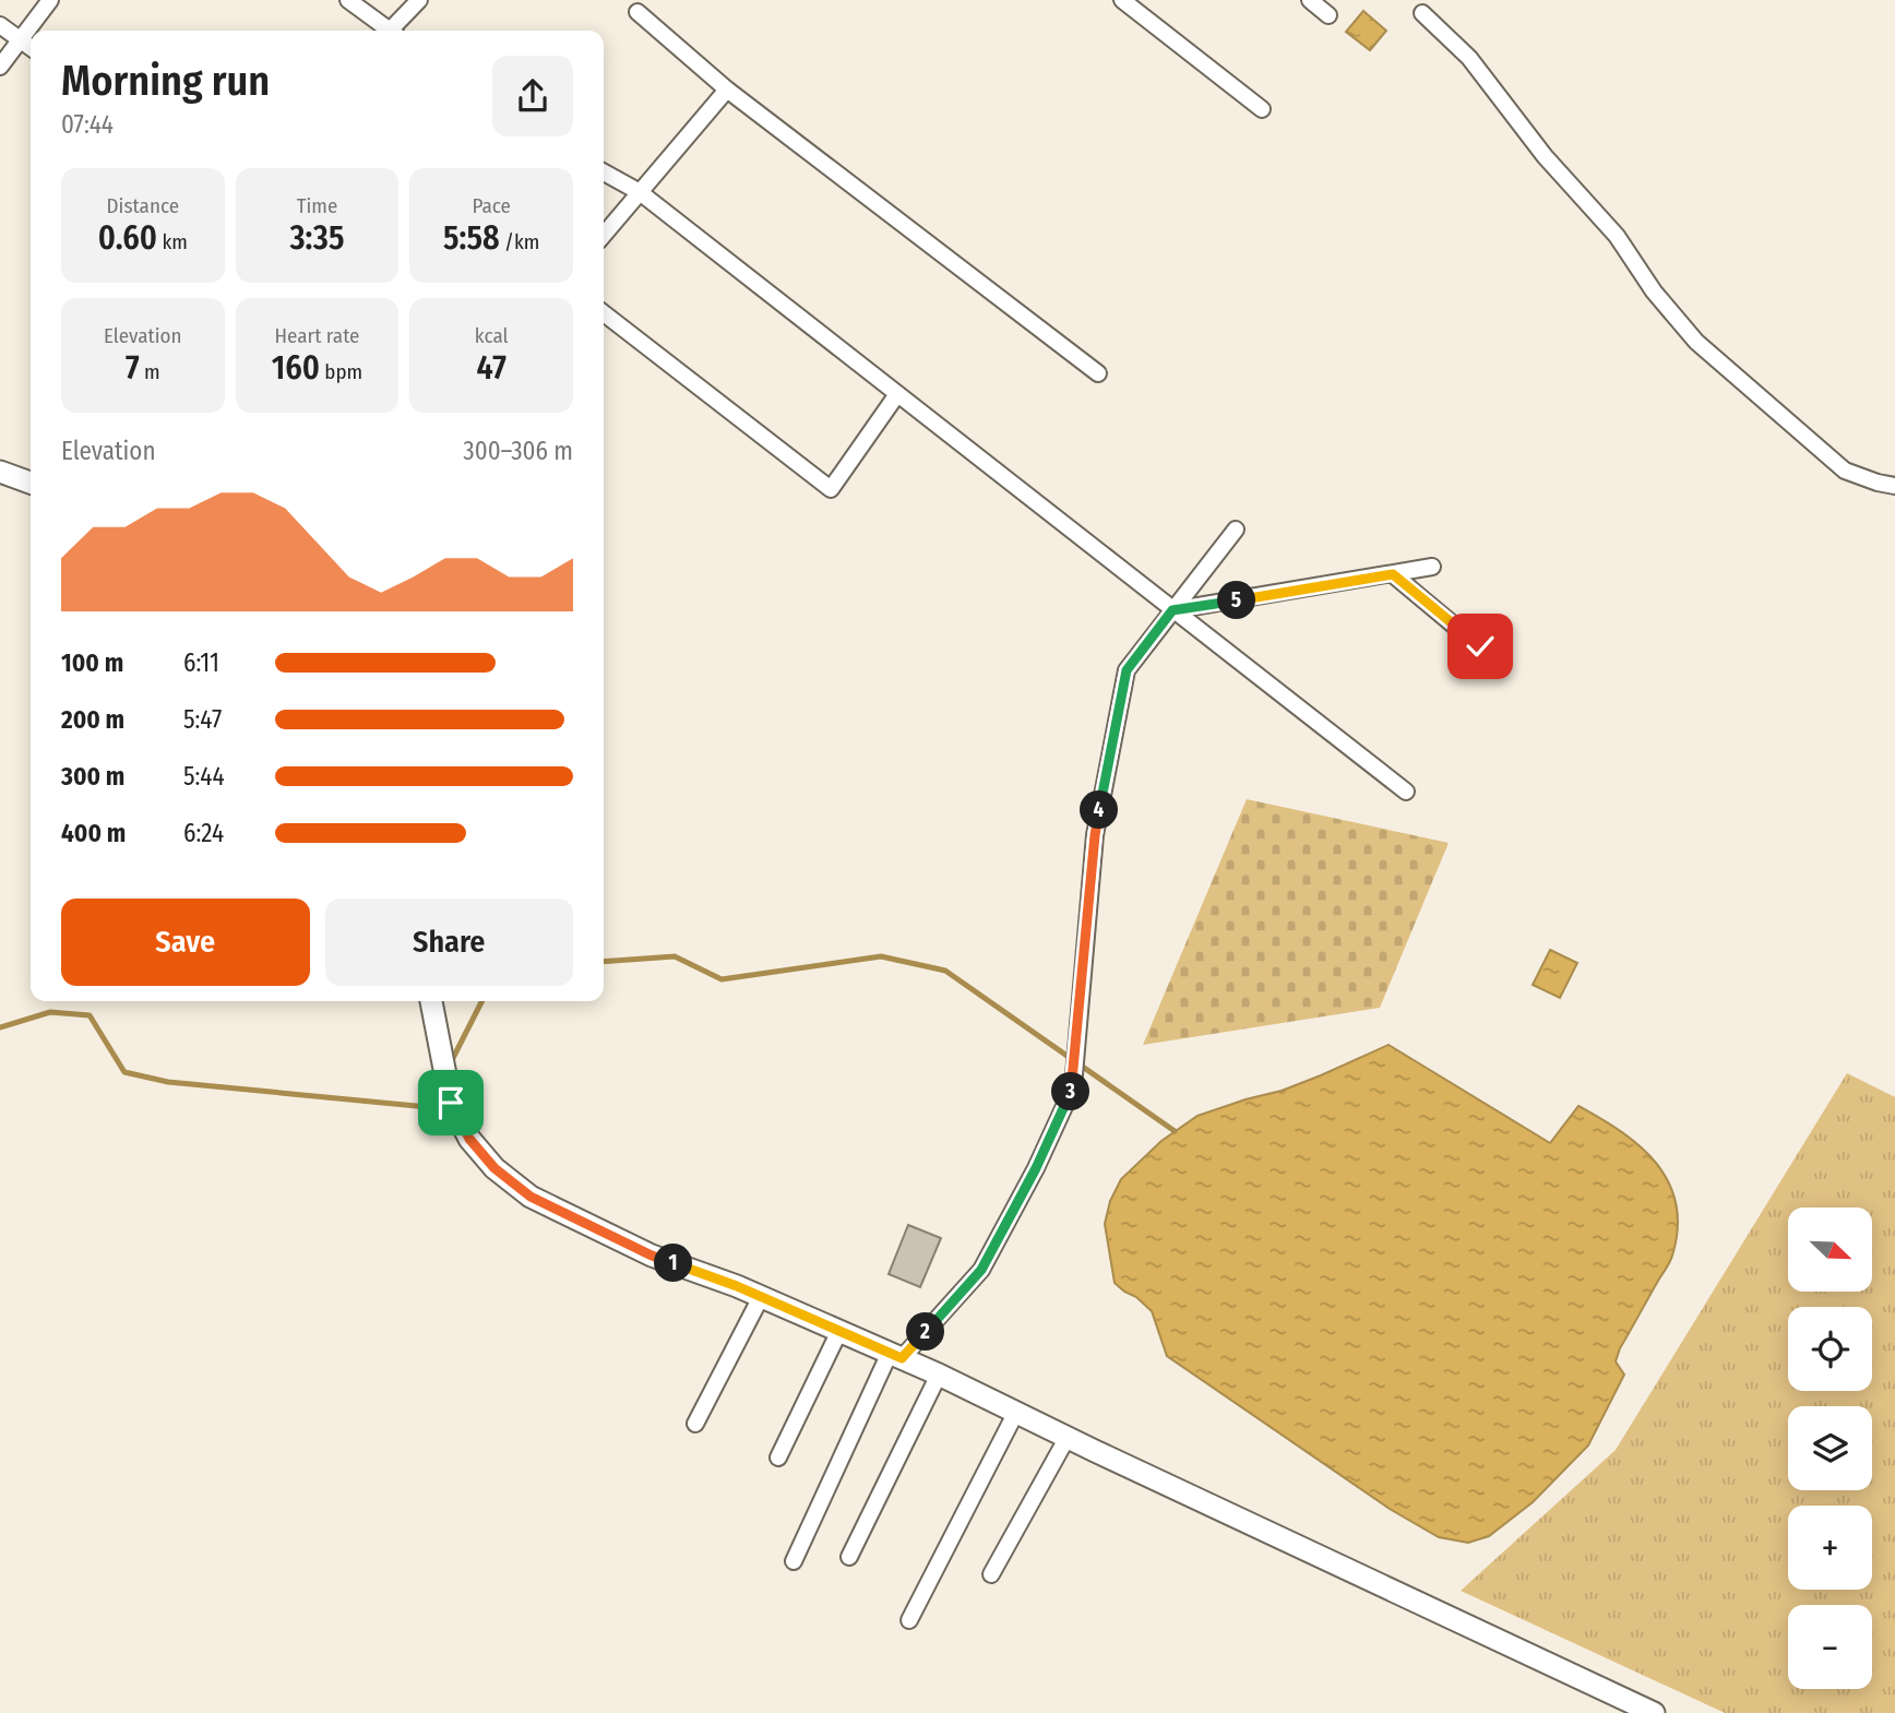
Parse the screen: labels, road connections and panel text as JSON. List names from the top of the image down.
{
  "north": "bottom right",
  "page": {
    "heading": ["Morning run", "07:44"],
    "stats": [
      ["Distance", "0.60 km"],
      ["Time", "3:35"],
      ["Pace", "5:58 /km"],
      ["Elevation", "7 m"],
      ["Heart rate", "160 bpm"],
      ["kcal", "47"]
    ],
    "chart": ["Elevation", "300–306 m"],
    "pins": [
      "5",
      "4",
      "3",
      "1",
      "2"
    ],
    "list": [
      {
        "name": "100 m",
        "note": "6:11"
      },
      {
        "name": "200 m",
        "note": "5:47"
      },
      {
        "name": "300 m",
        "note": "5:44"
      },
      {
        "name": "400 m",
        "note": "6:24"
      }
    ],
    "buttons": ["Save", "Share"],
    "map_buttons": ["+", "−"]
  }
}
